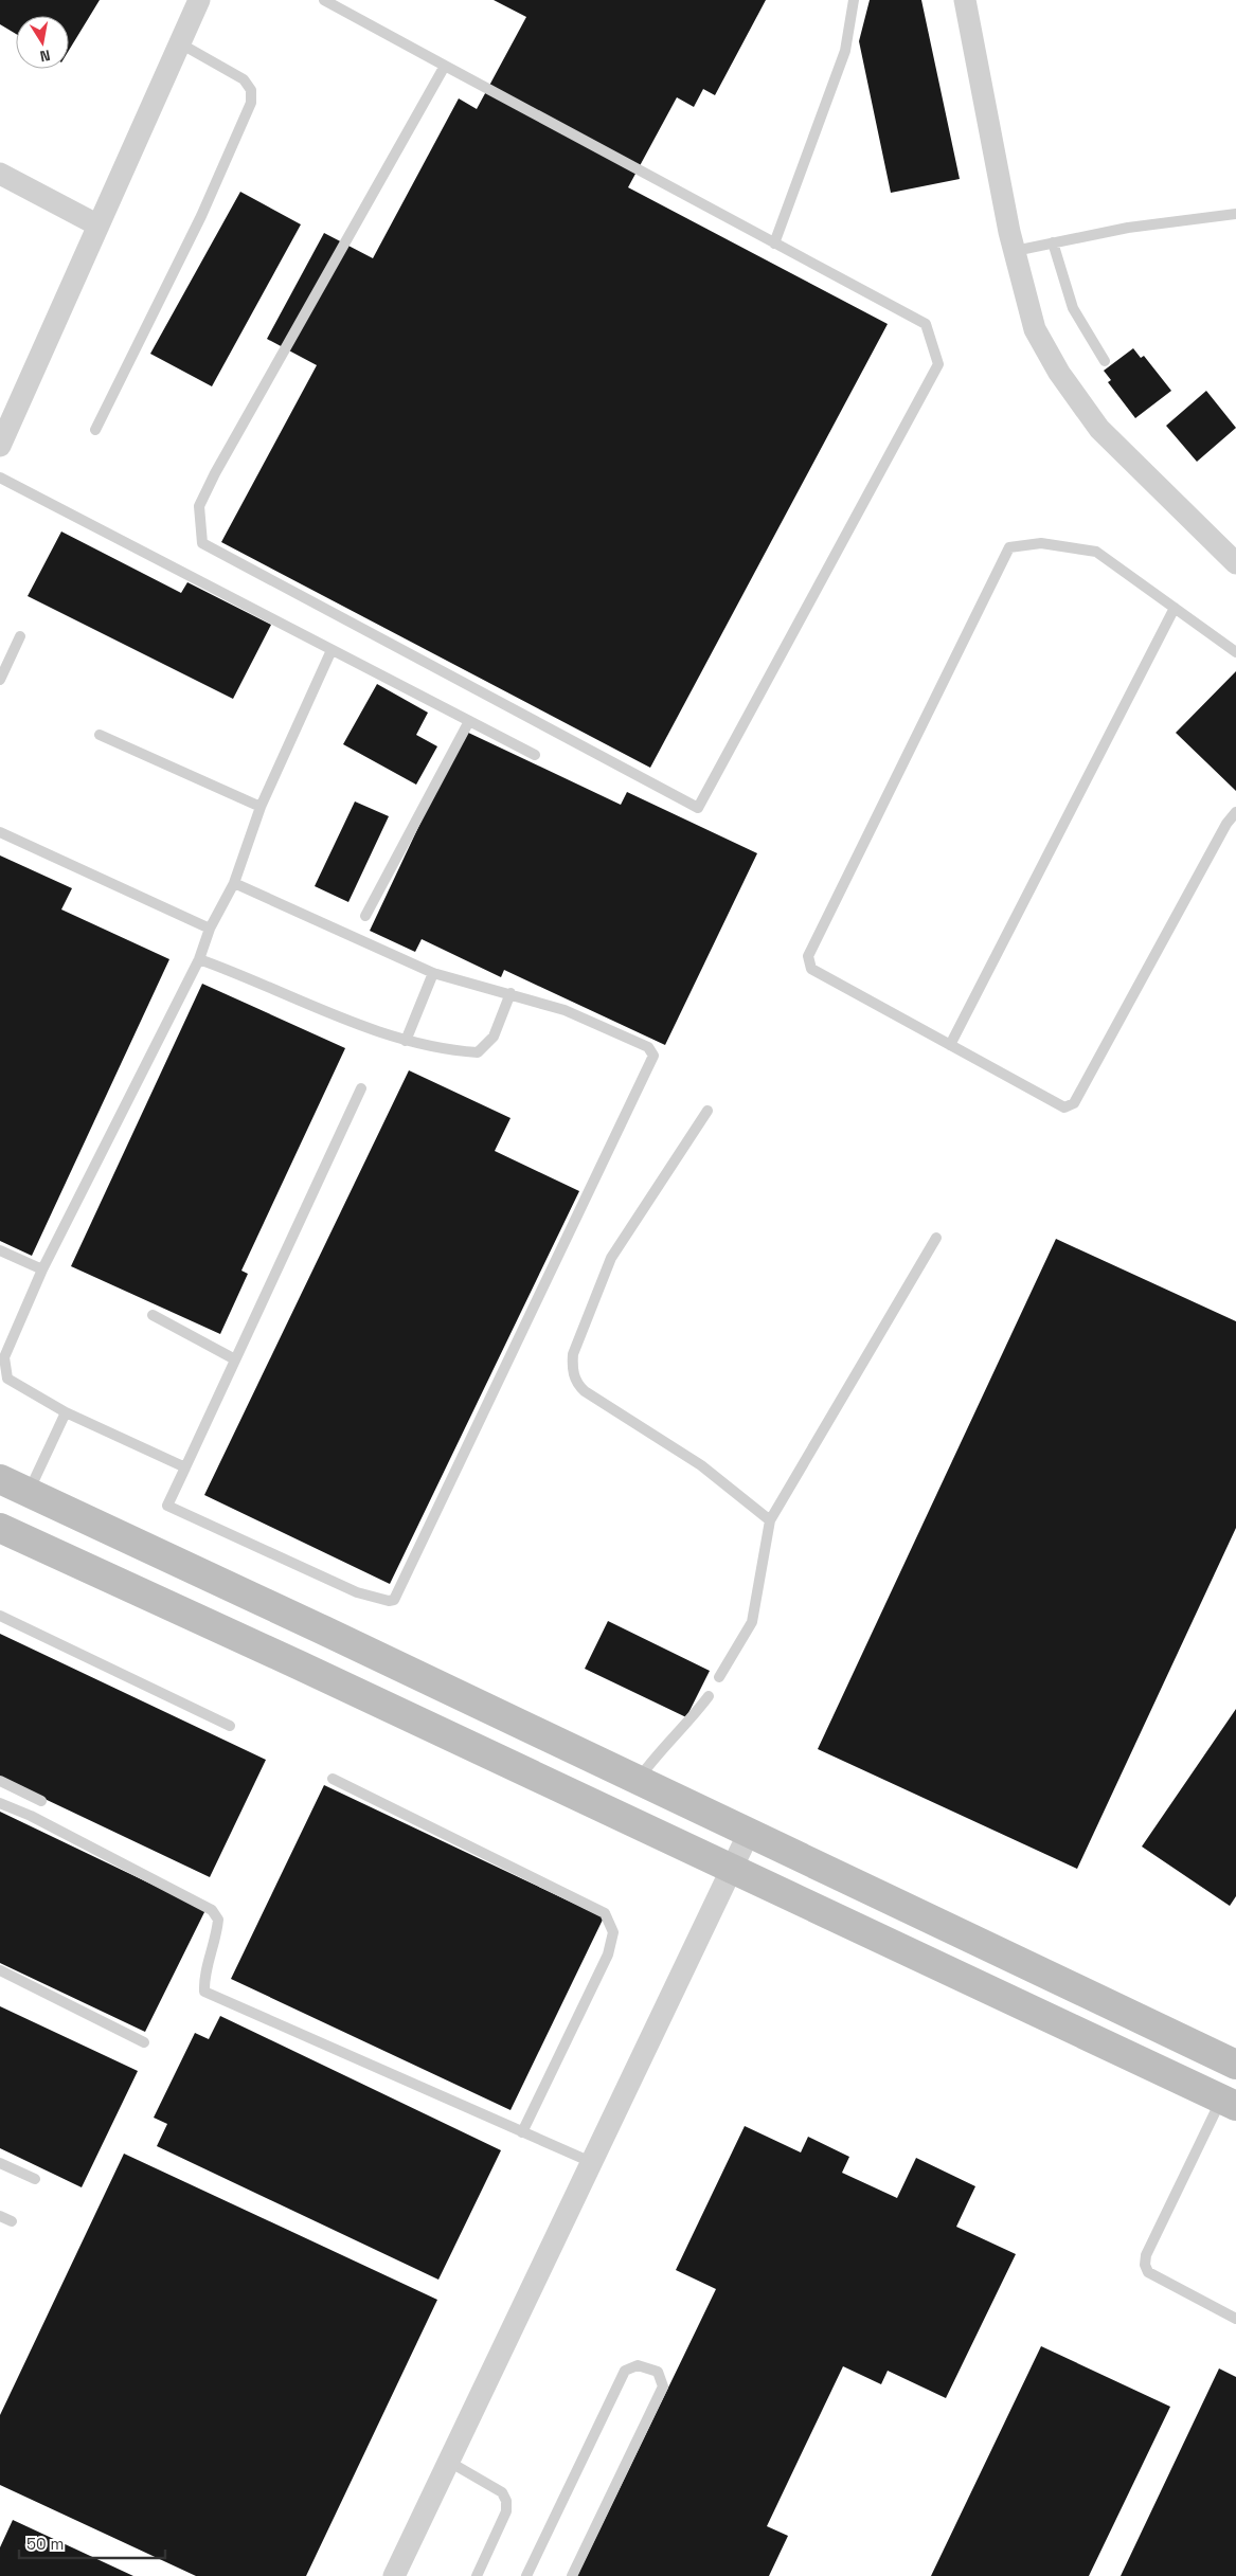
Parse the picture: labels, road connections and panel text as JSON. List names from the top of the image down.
{
  "scale_bar": "50 m",
  "north": "bottom"
}
